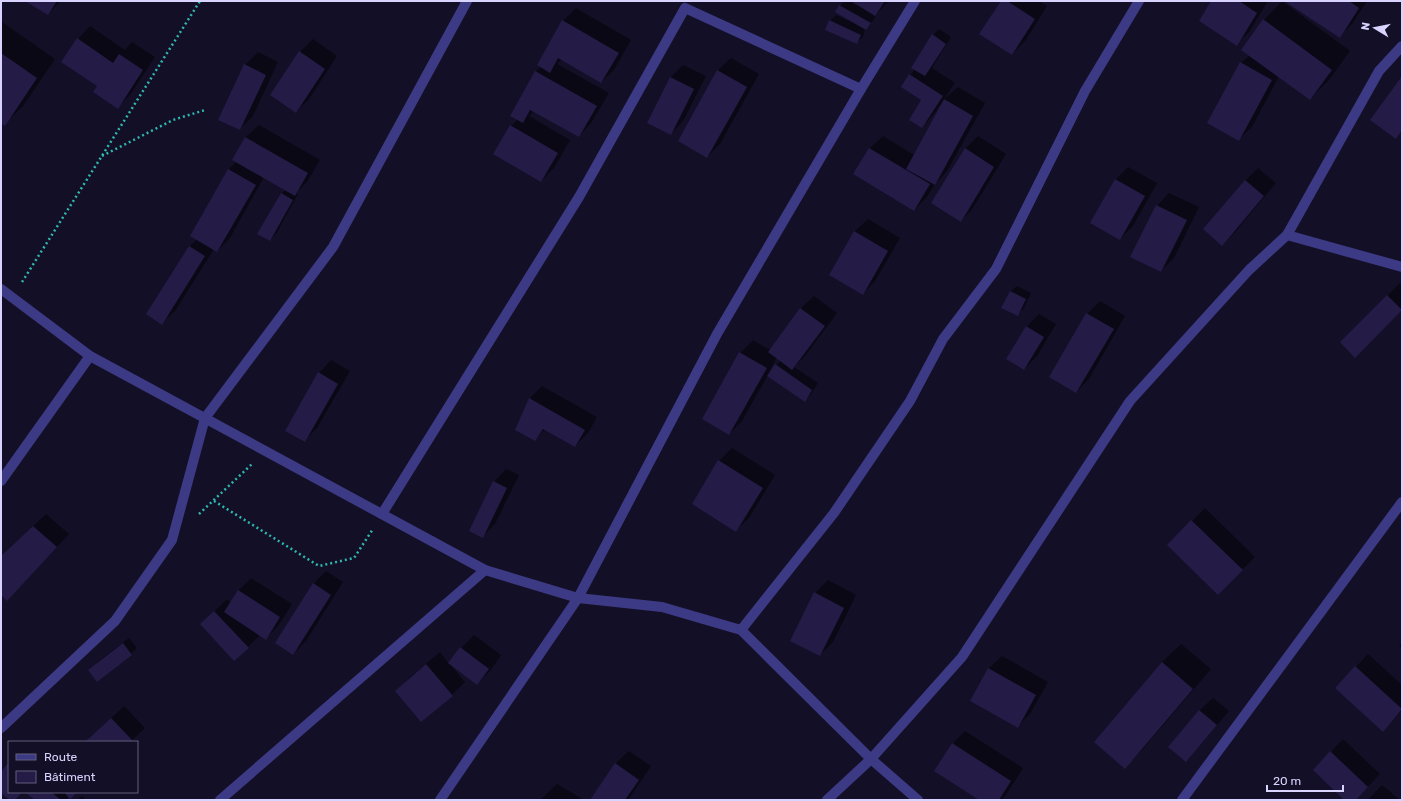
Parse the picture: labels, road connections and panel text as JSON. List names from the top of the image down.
{
  "legend": ["Route", "Bâtiment"],
  "scale_bar": "20 m",
  "north": "left"
}
